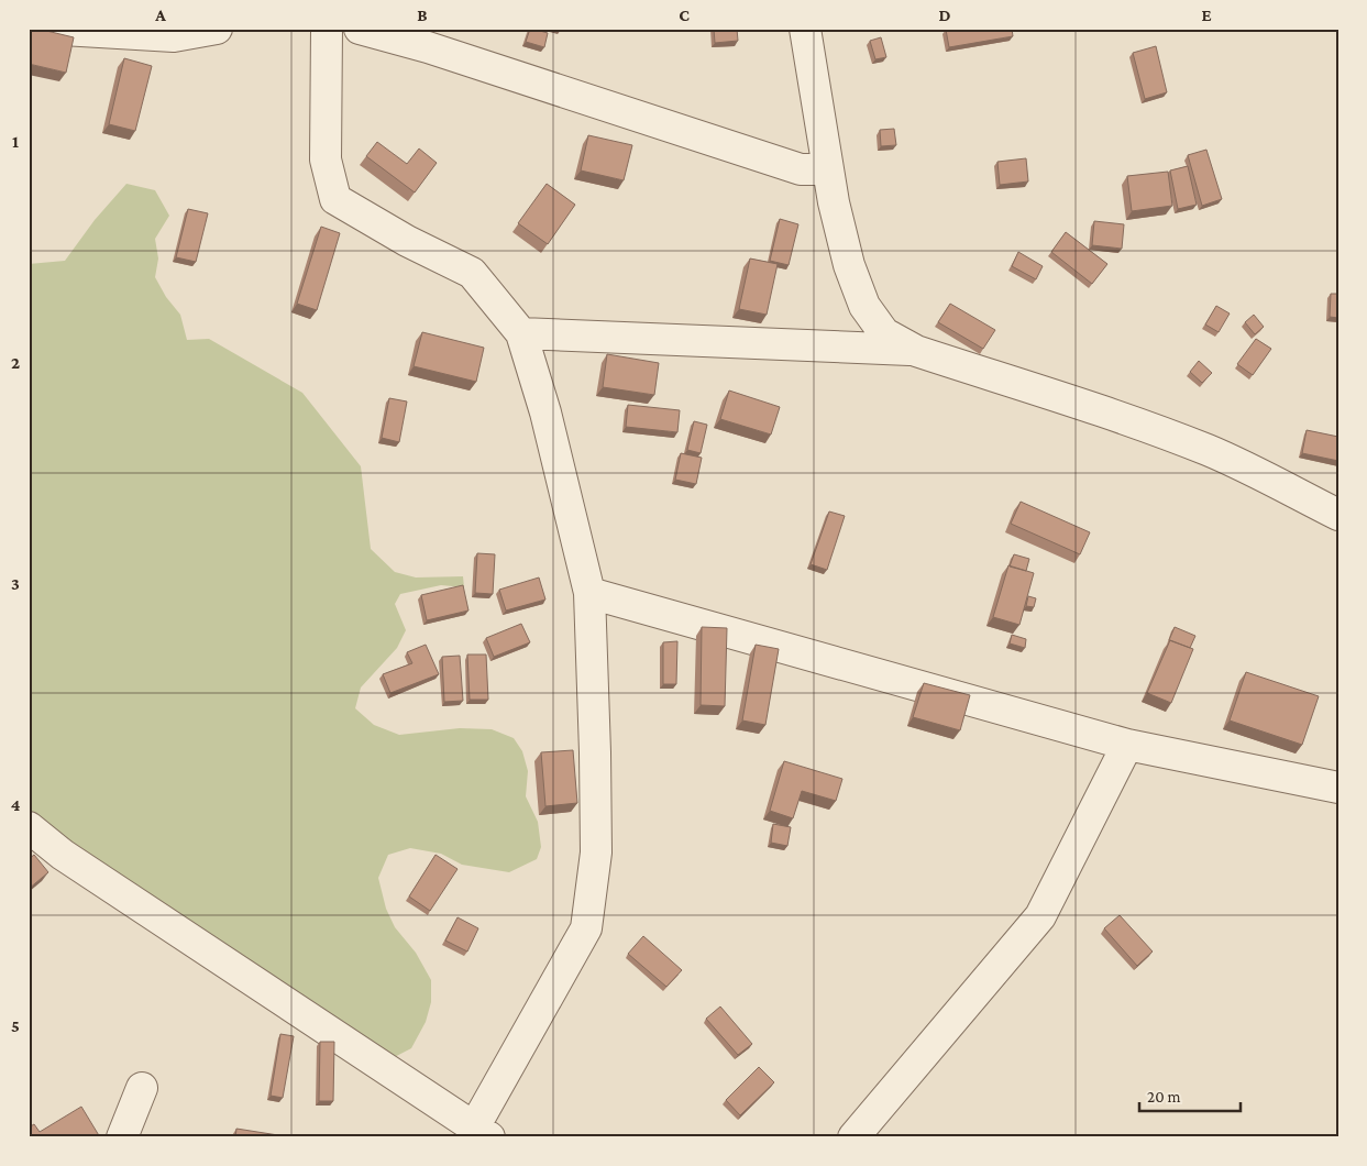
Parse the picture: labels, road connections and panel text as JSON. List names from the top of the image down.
{
  "scale_bar": "20 m",
  "grid": {
    "columns": [
      "A",
      "B",
      "C",
      "D",
      "E"
    ],
    "rows": [
      "1",
      "2",
      "3",
      "4",
      "5"
    ]
  }
}
